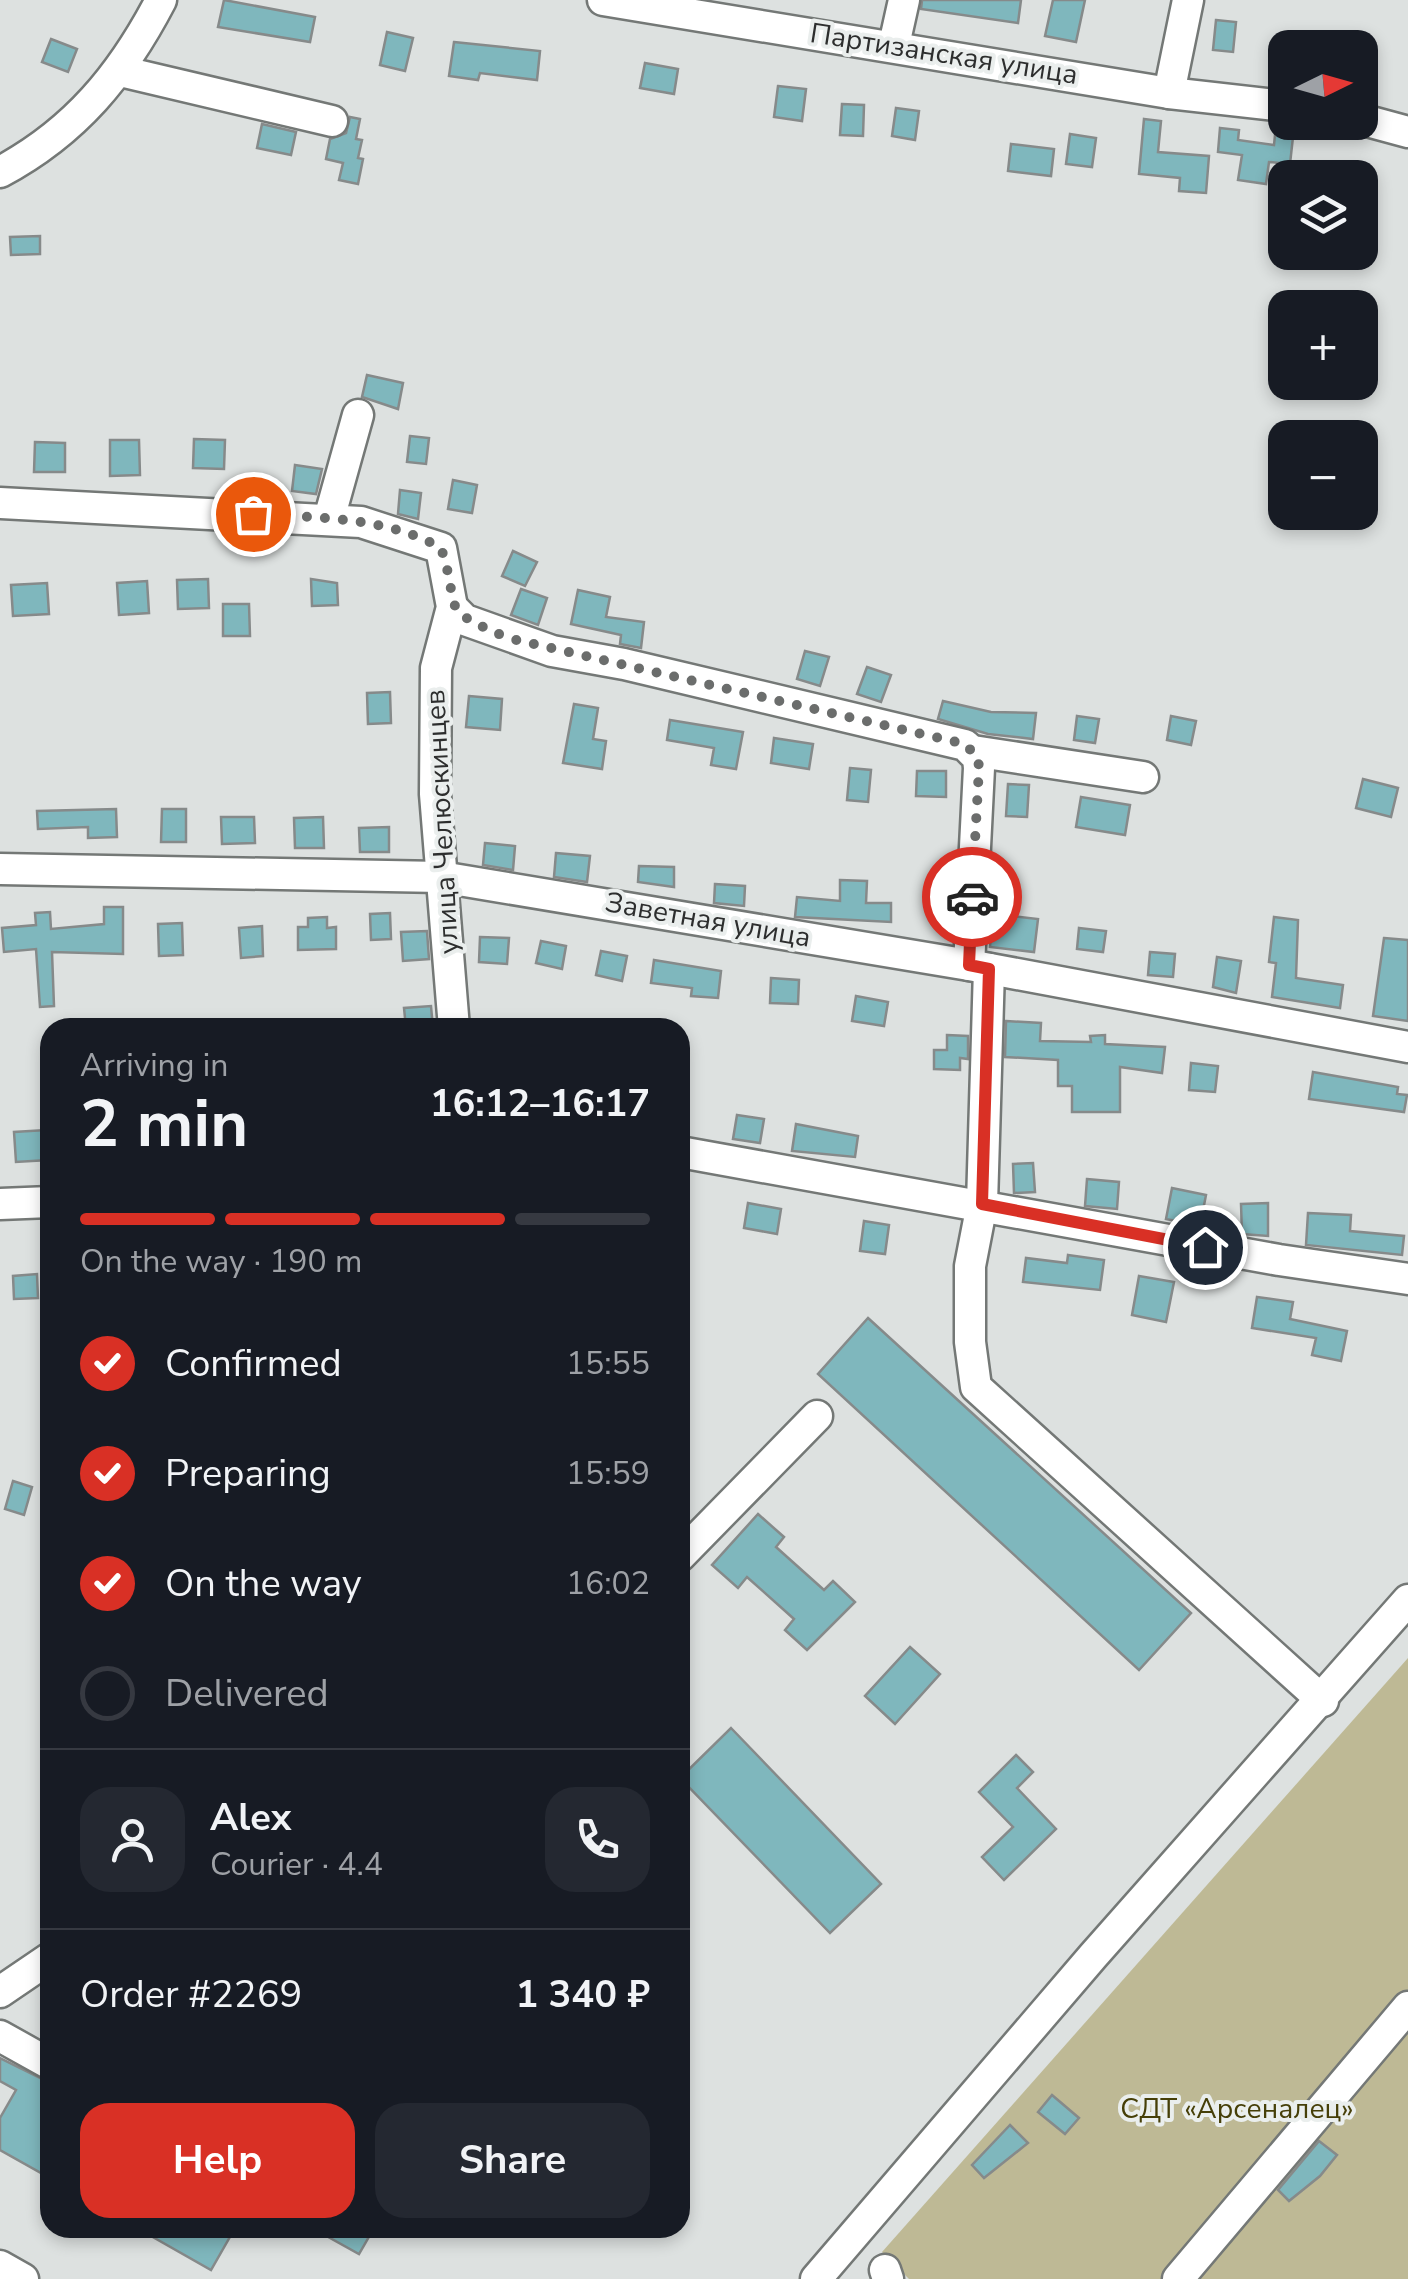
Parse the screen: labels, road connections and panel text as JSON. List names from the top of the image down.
{
  "streets": {
    "street": ["Партизанская улица", "улица Челюскинцев", "Заветная улица"]
  },
  "crossings": [
    ["улица Челюскинцев", "Заветная улица"]
  ],
  "parks": ["СДТ «Арсеналец»"],
  "north": "right",
  "page": {
    "map_buttons": ["+", "−"],
    "heading": ["2 min", "Arriving in", "16:12–16:17"],
    "panel": [
      "Alex",
      "Courier · 4.4",
      "Order #2269",
      "1 340 ₽"
    ],
    "bar": "On the way · 190 m",
    "list": [
      ["Confirmed", "15:55"],
      ["Preparing", "15:59"],
      ["On the way", "16:02"],
      "Delivered"
    ],
    "buttons": ["Help", "Share"]
  }
}
